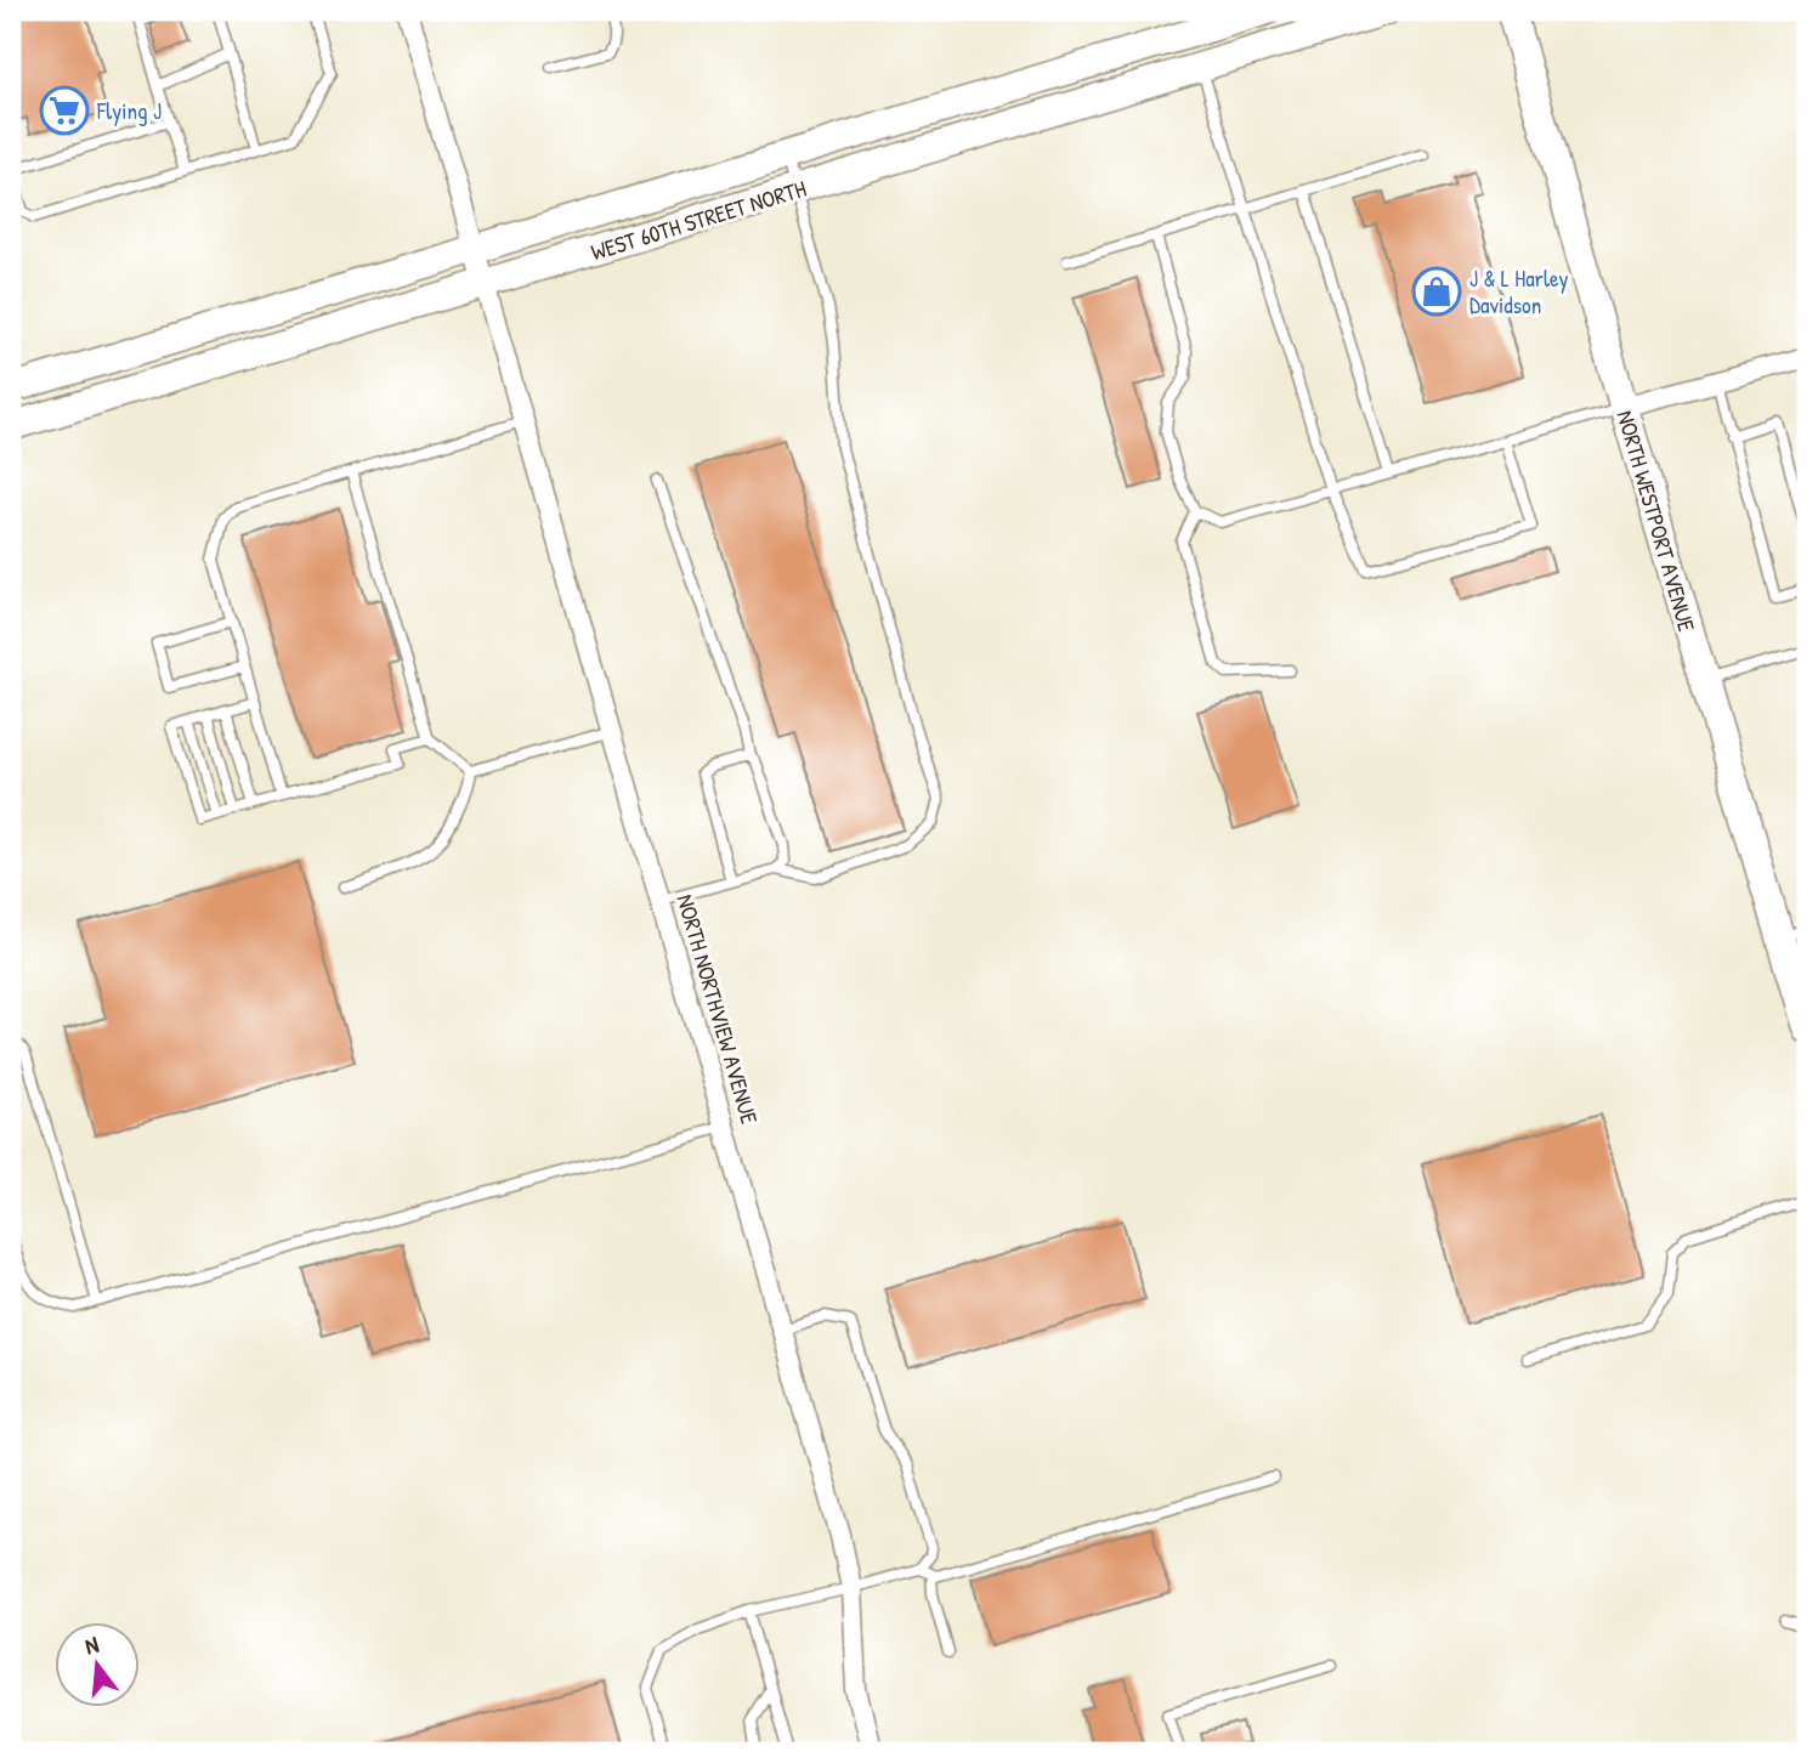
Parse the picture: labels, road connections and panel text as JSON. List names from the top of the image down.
{
  "streets": {
    "main road": ["WEST 60TH STREET NORTH", "NORTH WESTPORT AVENUE"],
    "street": ["NORTH NORTHVIEW AVENUE"]
  },
  "crossings": [
    ["WEST 60TH STREET NORTH", "NORTH NORTHVIEW AVENUE"]
  ],
  "places": {
    "supermarket": ["Flying J"],
    "shop": ["J & L Harley Davidson"]
  },
  "north": "top"
}
